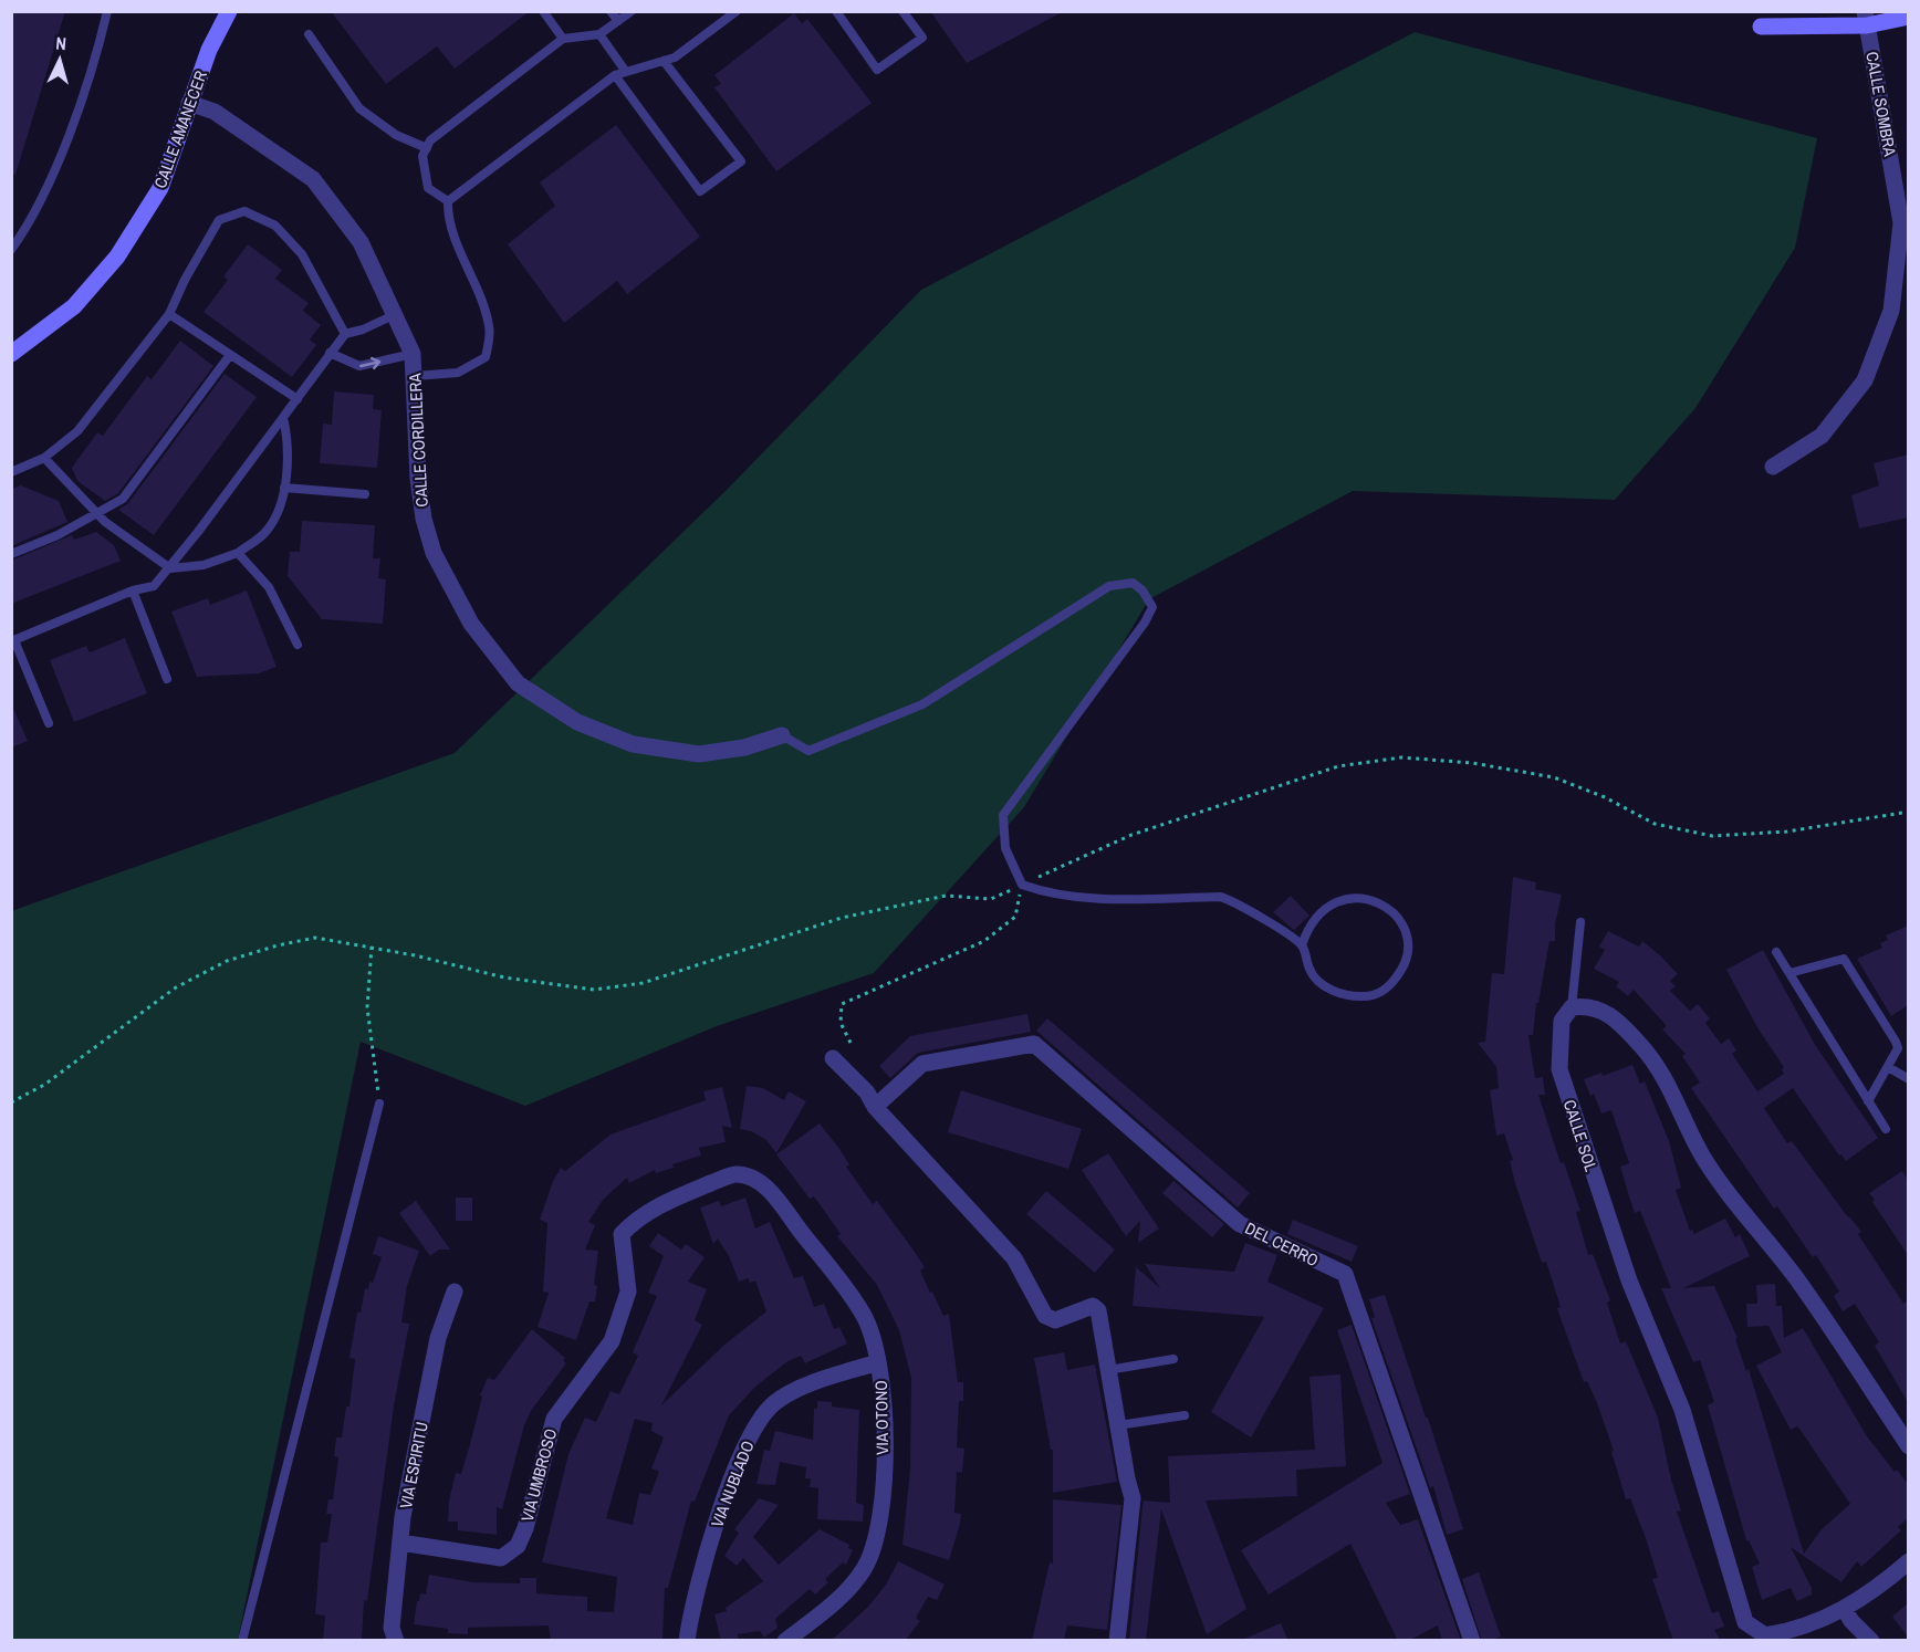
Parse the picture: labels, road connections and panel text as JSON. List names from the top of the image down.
{
  "streets": {
    "street": [
      "CALLE SOMBRA",
      "CALLE AMANECER",
      "CALLE CORDILLERA",
      "CALLE SOL",
      "DEL CERRO",
      "VIA OTONO",
      "VIA ESPIRITU",
      "VIA UMBROSO",
      "VIA NUBLADO"
    ]
  },
  "crossings": [
    ["CALLE AMANECER", "CALLE CORDILLERA"],
    ["VIA OTONO", "VIA UMBROSO"],
    ["VIA OTONO", "VIA NUBLADO"],
    ["VIA ESPIRITU", "VIA UMBROSO"]
  ],
  "north": "top"
}
